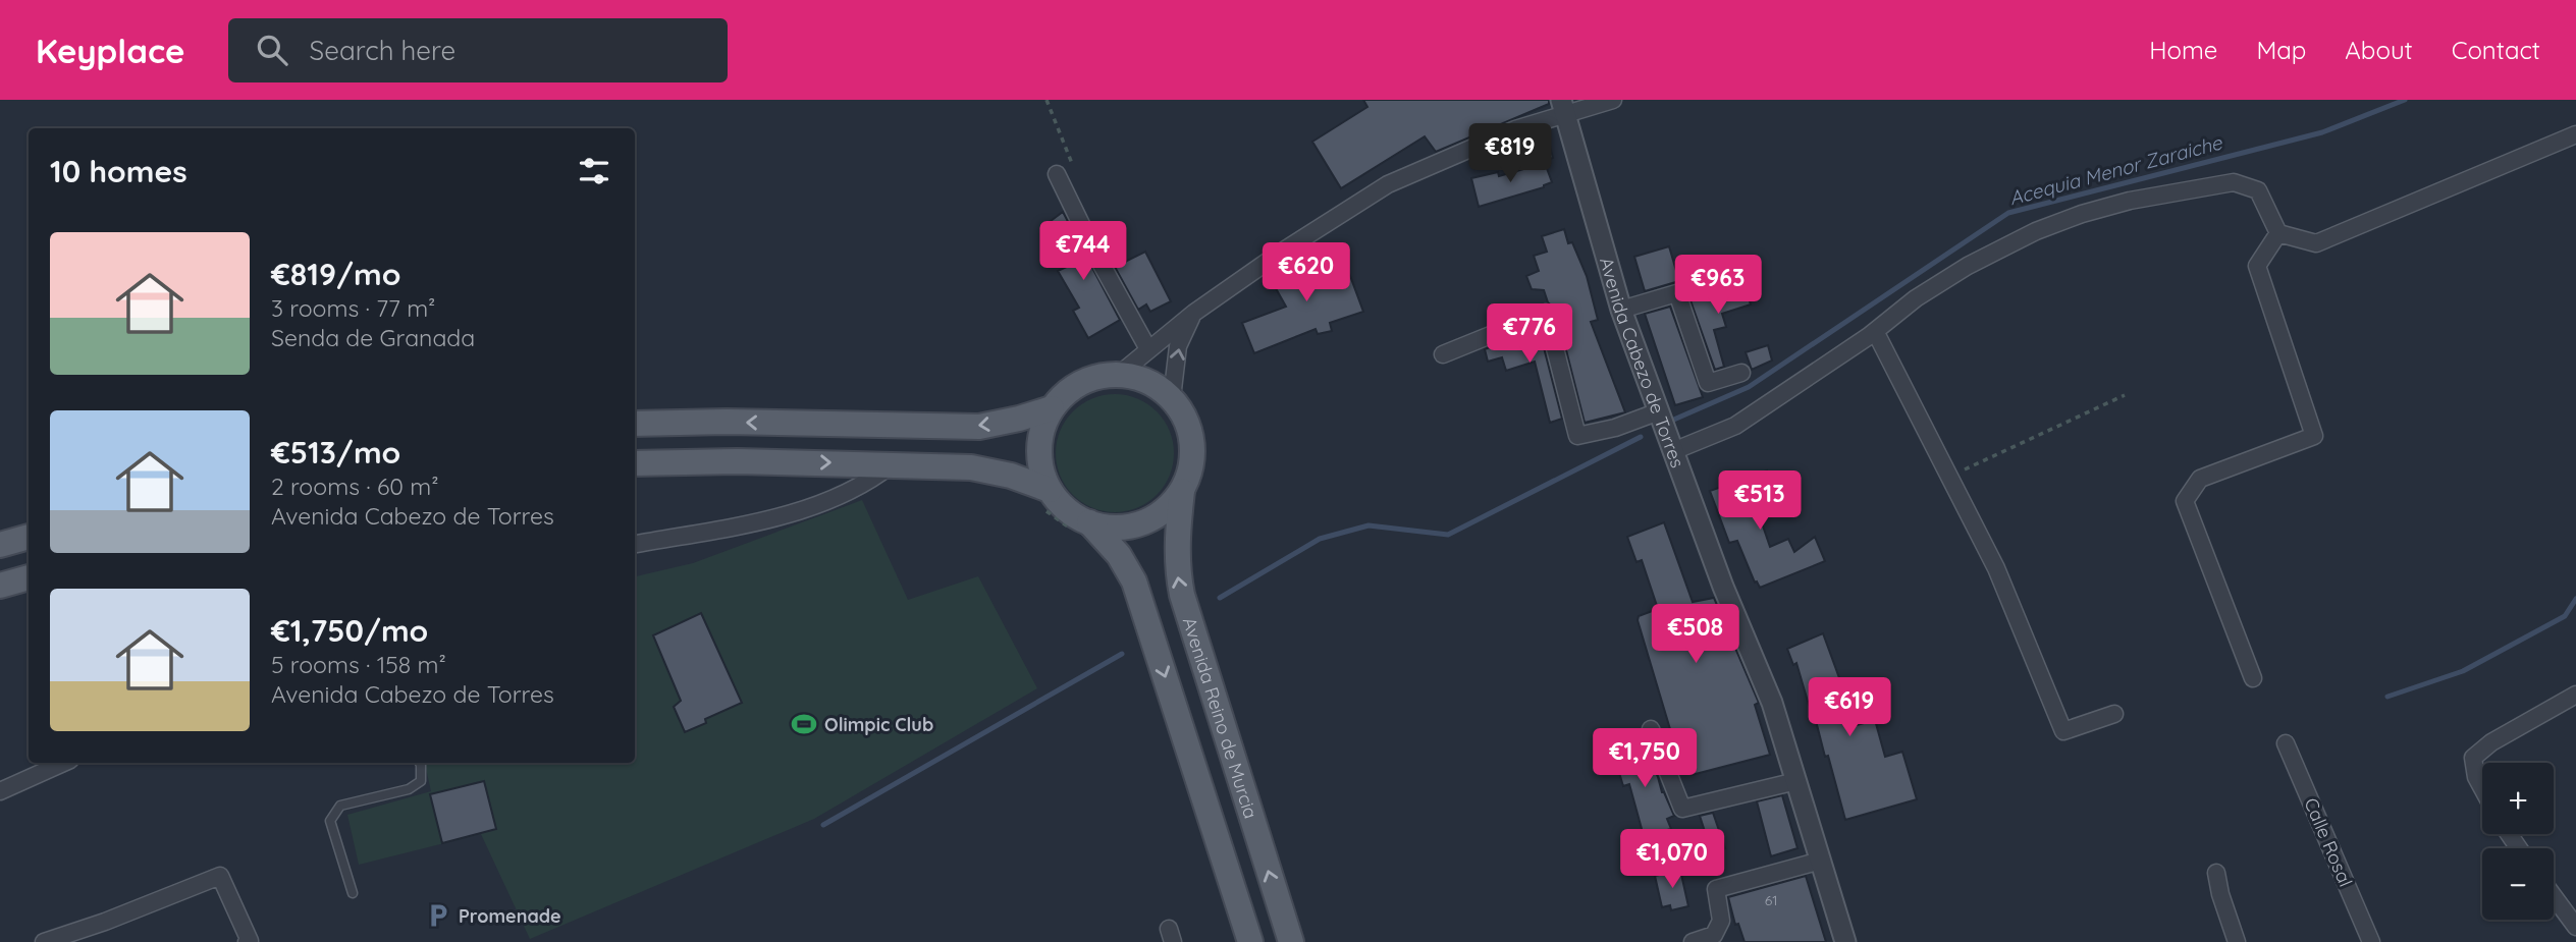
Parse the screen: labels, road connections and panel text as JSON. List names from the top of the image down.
{
  "streets": {
    "main road": ["Avenida Reino de Murcia"],
    "street": ["Avenida Cabezo de Torres", "Calle Rosal"]
  },
  "water": ["Acequia Menor Zaraiche"],
  "places": {
    "sports": ["Olimpic Club"],
    "parking": ["Promenade"]
  },
  "house_numbers": ["61"],
  "page": {
    "header": "Keyplace",
    "search": "Search here",
    "nav": [
      "Home",
      "Map",
      "About",
      "Contact"
    ],
    "price": [
      "€819",
      "€744",
      "€620",
      "€963",
      "€776",
      "€513",
      "€508",
      "€619",
      "€1,750",
      "€1,070"
    ],
    "heading": "10 homes",
    "list": [
      {
        "name": "€819/mo",
        "note": "3 rooms · 77 m² · Senda de Granada"
      },
      {
        "name": "€513/mo",
        "note": "2 rooms · 60 m² · Avenida Cabezo de Torres"
      },
      {
        "name": "€1,750/mo",
        "note": "5 rooms · 158 m² · Avenida Cabezo de Torres"
      }
    ],
    "map_buttons": ["+", "−"]
  }
}
